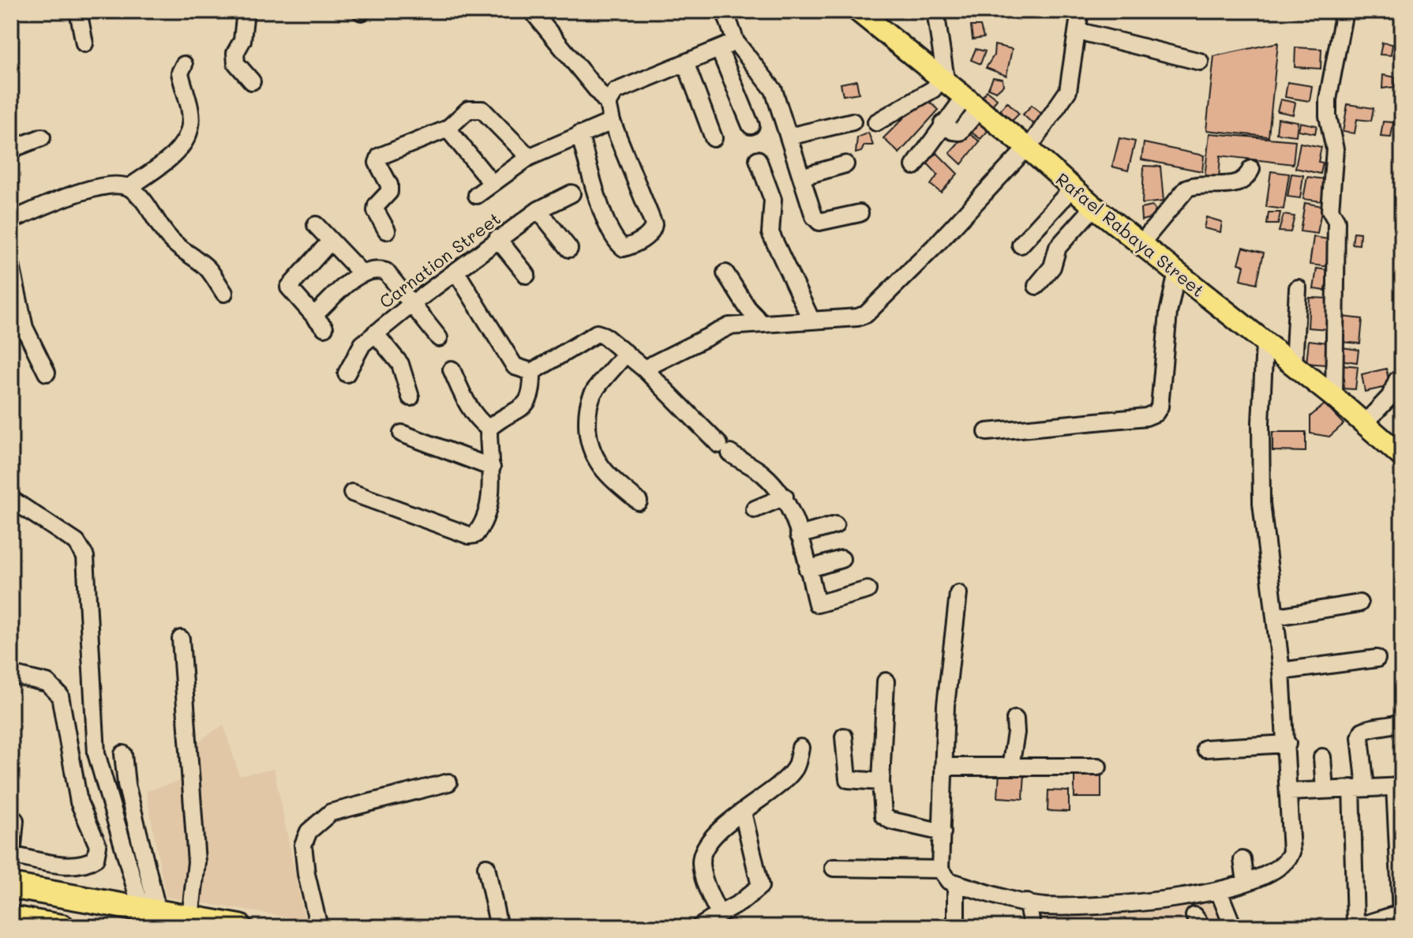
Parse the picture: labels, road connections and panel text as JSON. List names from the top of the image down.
{
  "streets": {
    "main road": ["Rafael Rabaya Street"],
    "street": ["Carnation Street"]
  }
}
